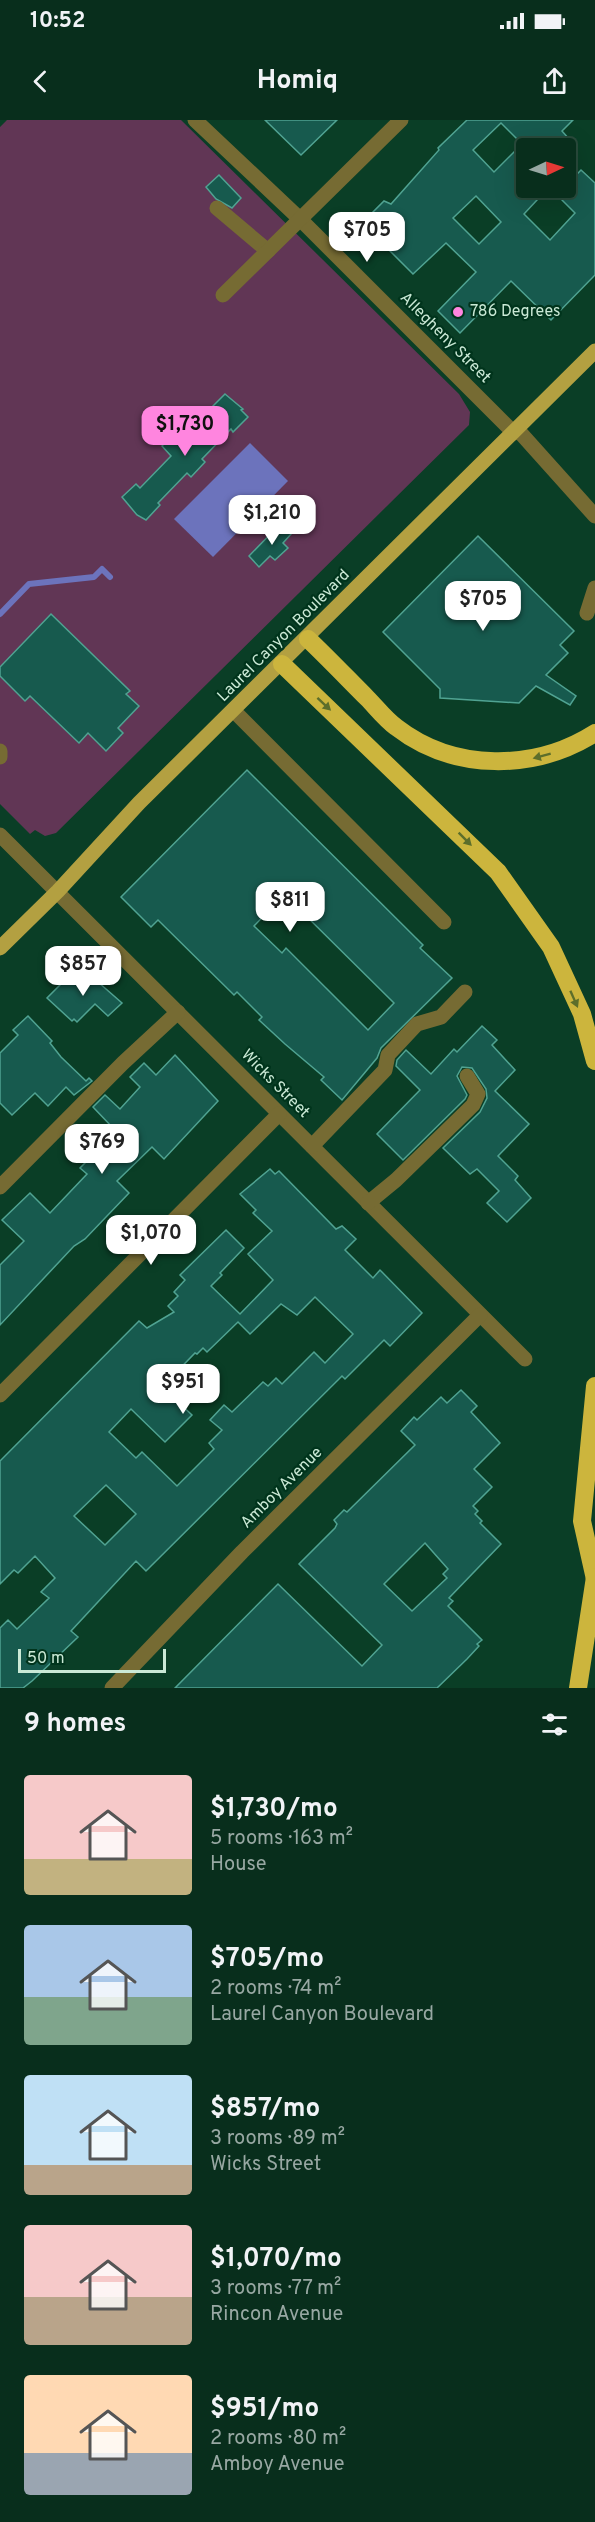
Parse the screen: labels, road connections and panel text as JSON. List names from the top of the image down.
{
  "streets": {
    "main road": ["Laurel Canyon Boulevard"],
    "street": ["Allegheny Street", "Wicks Street", "Amboy Avenue"]
  },
  "crossings": [
    ["Allegheny Street", "Laurel Canyon Boulevard"],
    ["Laurel Canyon Boulevard", "Wicks Street"],
    ["Wicks Street", "Amboy Avenue"]
  ],
  "places": ["786 Degrees"],
  "scale_bar": "50 m",
  "north": "right",
  "page": {
    "status": "10:52",
    "header": "Homiq",
    "price": [
      "$705",
      "$1,730",
      "$1,210",
      "$705",
      "$811",
      "$857",
      "$769",
      "$1,070",
      "$951"
    ],
    "scale": "50 m",
    "heading": "9 homes",
    "list": [
      {
        "name": "$1,730/mo",
        "note": "5 rooms · 163 m² · House"
      },
      {
        "name": "$705/mo",
        "note": "2 rooms · 74 m² · Laurel Canyon Boulevard"
      },
      {
        "name": "$857/mo",
        "note": "3 rooms · 89 m² · Wicks Street"
      },
      {
        "name": "$1,070/mo",
        "note": "3 rooms · 77 m² · Rincon Avenue"
      },
      {
        "name": "$951/mo",
        "note": "2 rooms · 80 m² · Amboy Avenue"
      }
    ]
  }
}
